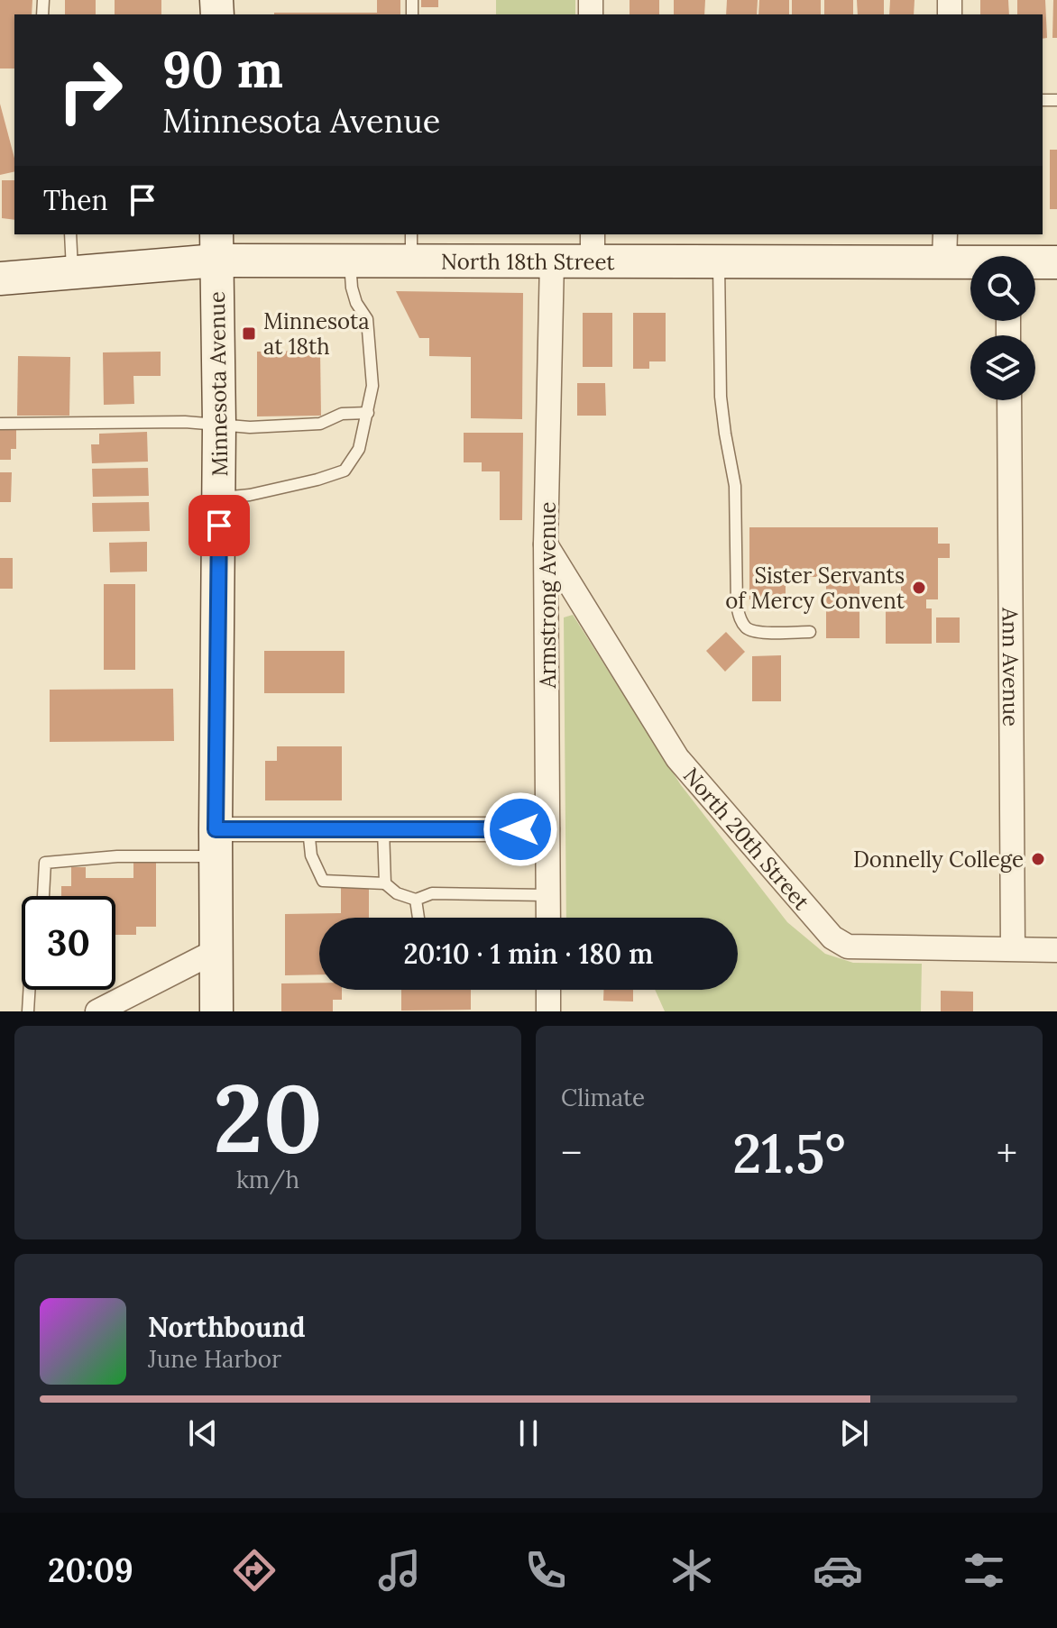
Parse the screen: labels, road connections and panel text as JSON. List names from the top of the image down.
{
  "streets": {
    "main road": ["North 18th Street", "Minnesota Avenue"],
    "street": ["Armstrong Avenue", "Ann Avenue", "North 20th Street"]
  },
  "crossings": [
    ["North 18th Street", "Minnesota Avenue"],
    ["North 18th Street", "Armstrong Avenue"],
    ["Armstrong Avenue", "North 20th Street"],
    ["Ann Avenue", "North 20th Street"]
  ],
  "places": {
    "transit": ["Minnesota at 18th"],
    "other": ["Sister Servants of Mercy Convent", "Donnelly College"]
  },
  "page": {
    "turn": ["90 m", "Minnesota Avenue"],
    "then": "Then",
    "limit": "30",
    "trip": "20:10 · 1 min · 180 m",
    "tile": [
      ["20", "km/h"],
      "Climate"
    ],
    "heat": ["−", "21.5°", "+"],
    "song": ["Northbound", "June Harbor"],
    "tabs": "20:09"
  }
}
